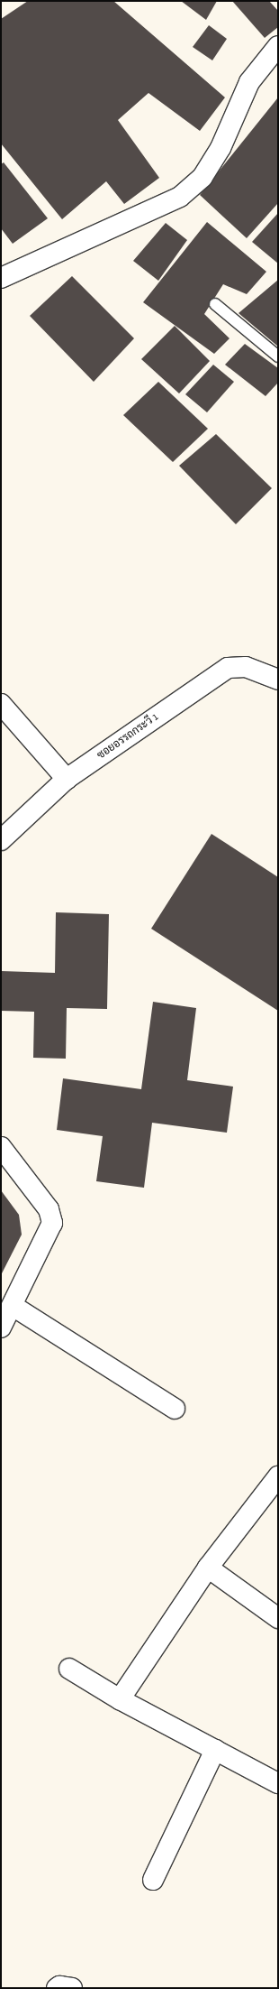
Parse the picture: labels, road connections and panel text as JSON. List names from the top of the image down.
{
  "streets": {
    "street": ["ซอยอรรถกระวี 1"]
  }
}
